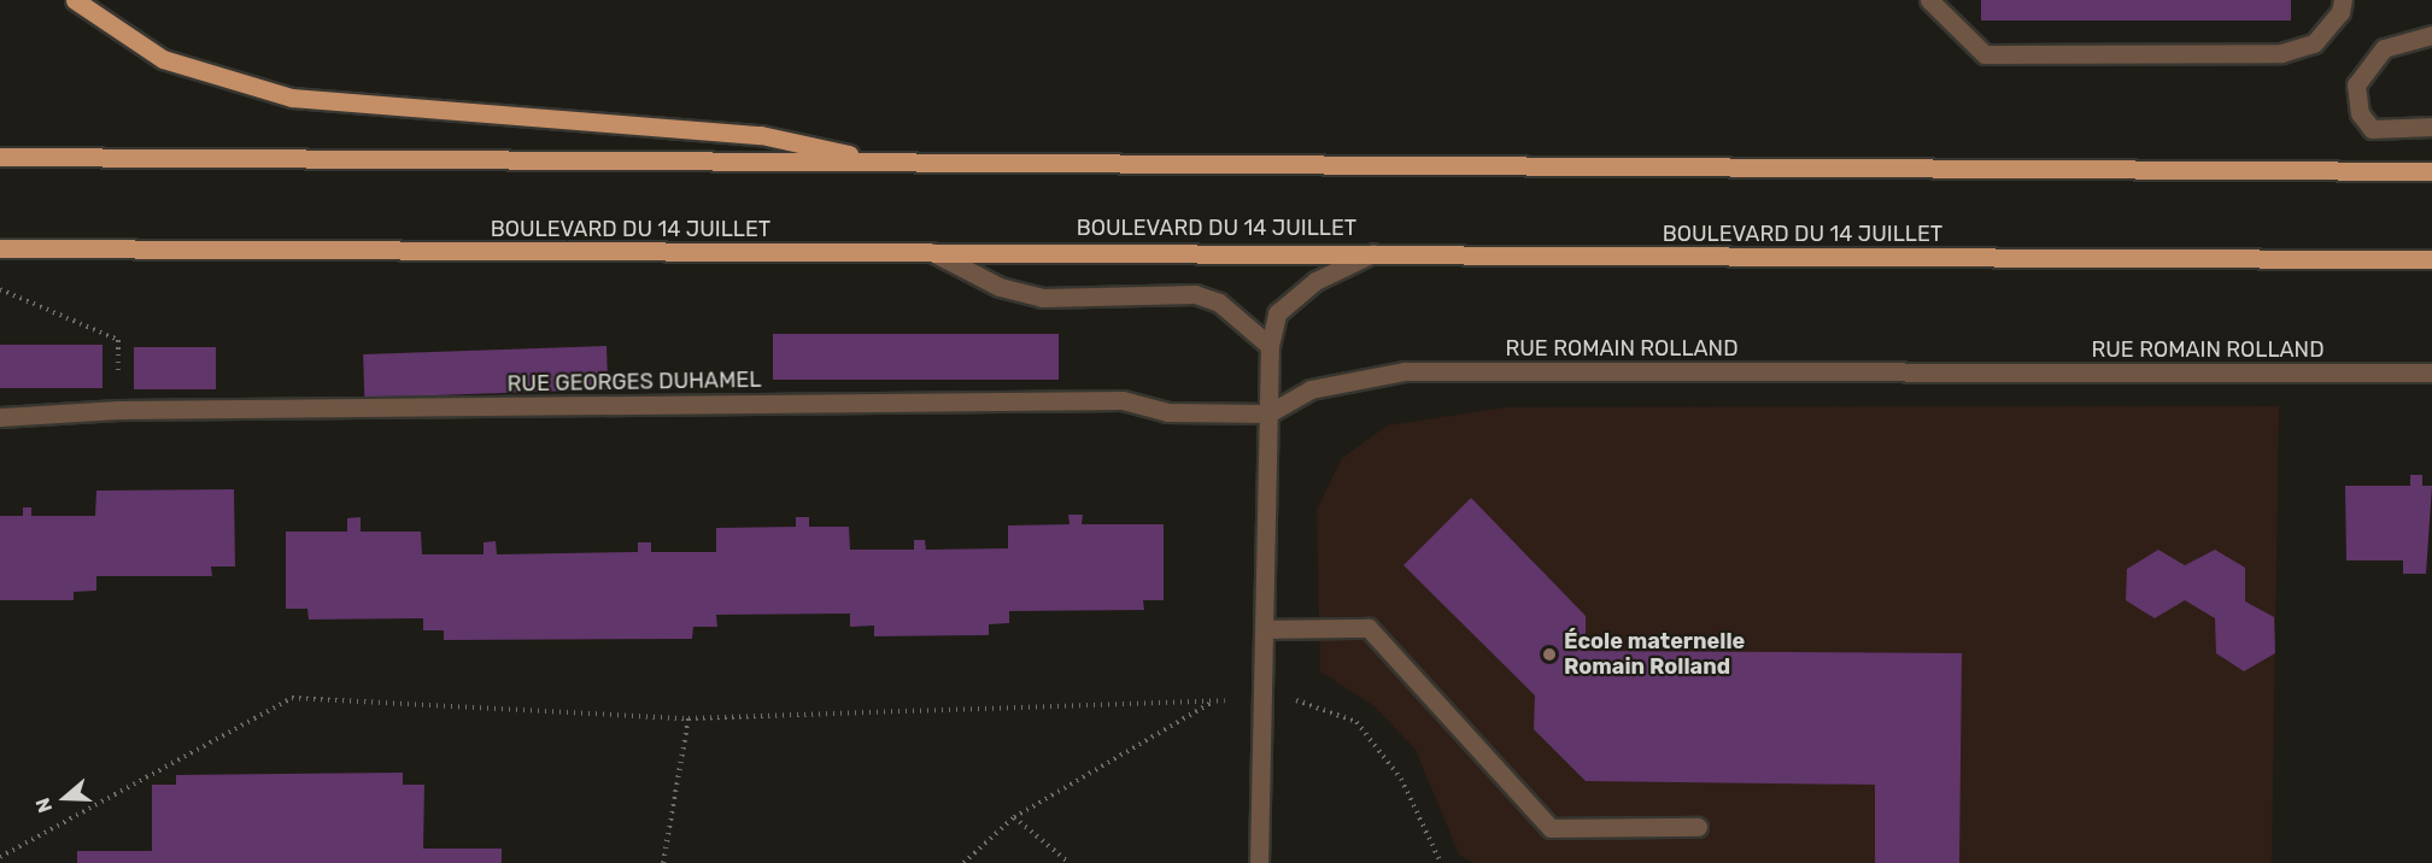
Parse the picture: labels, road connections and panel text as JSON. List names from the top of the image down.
{
  "streets": {
    "main road": ["BOULEVARD DU 14 JUILLET"],
    "street": ["RUE ROMAIN ROLLAND", "RUE GEORGES DUHAMEL"]
  },
  "crossings": [
    ["RUE ROMAIN ROLLAND", "RUE GEORGES DUHAMEL"]
  ],
  "places": ["École maternelle Romain Rolland"],
  "north": "left"
}
